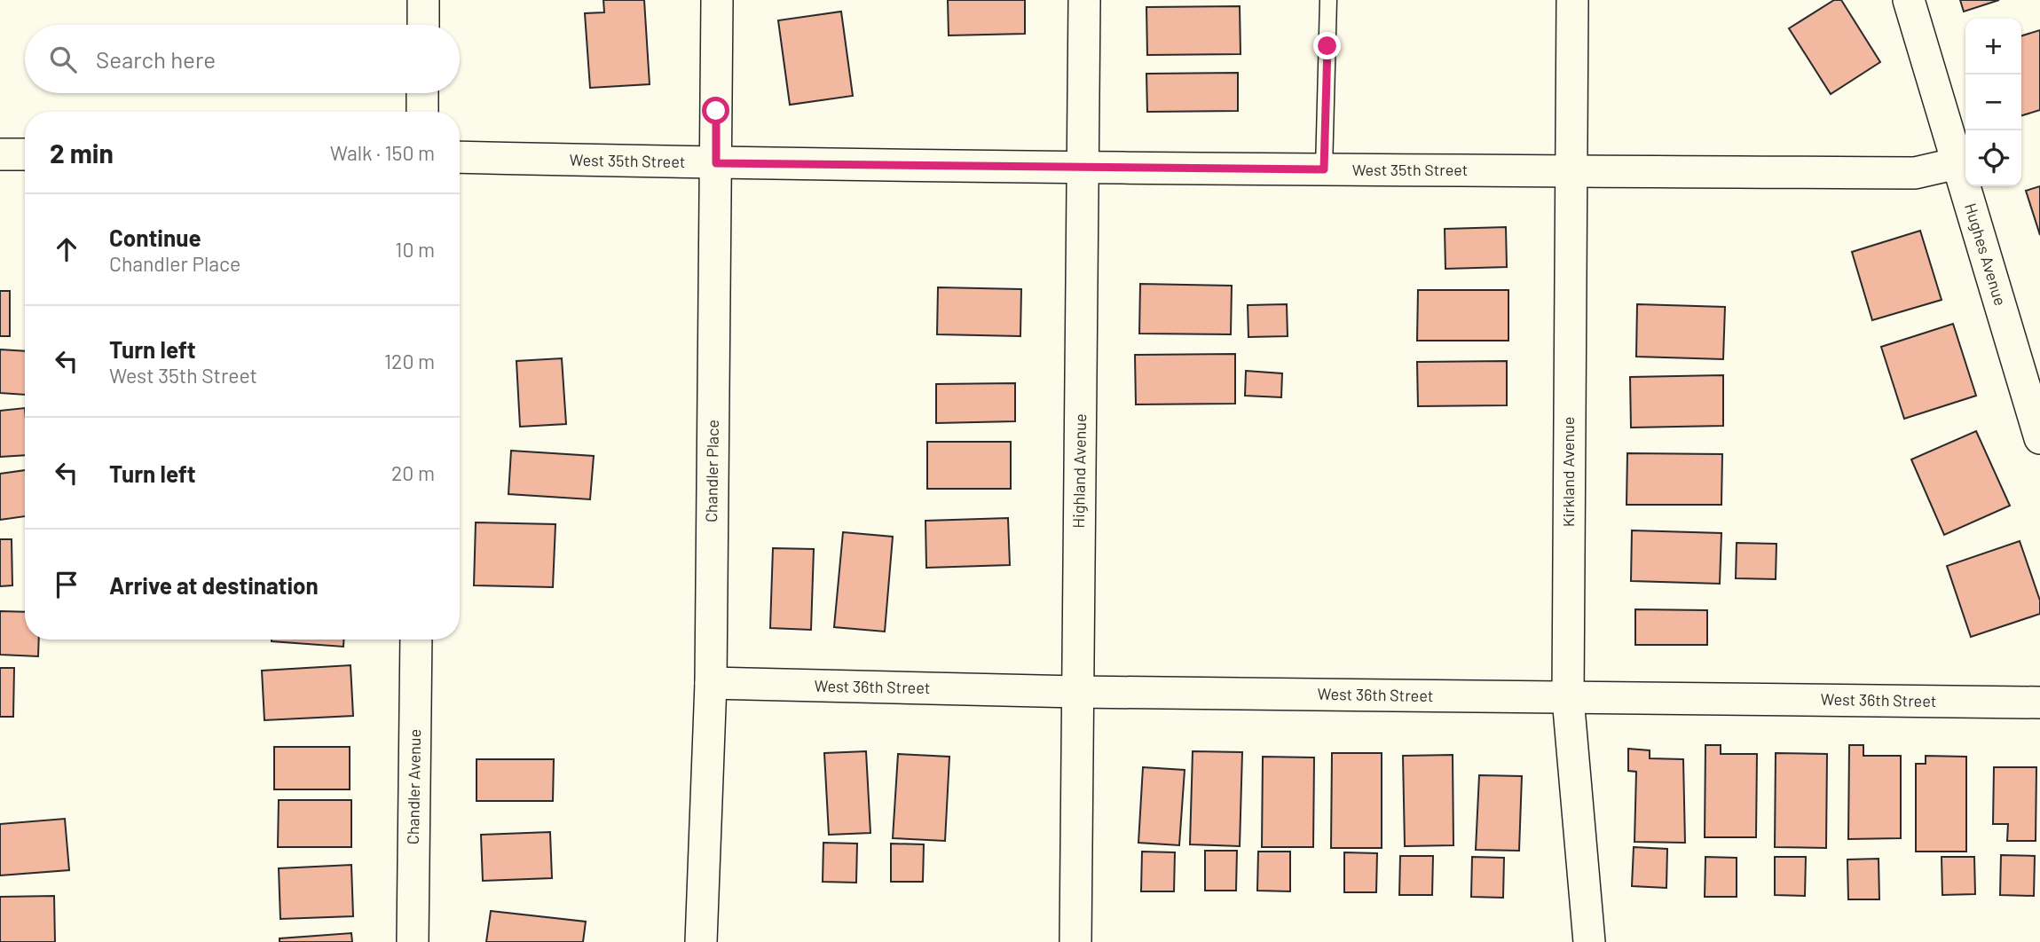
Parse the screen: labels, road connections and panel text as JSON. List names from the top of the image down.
{
  "streets": {
    "street": [
      "West 35th Street",
      "Hughes Avenue",
      "Chandler Place",
      "Highland Avenue",
      "Kirkland Avenue",
      "West 36th Street",
      "Chandler Avenue"
    ]
  },
  "crossings": [
    ["West 35th Street", "Hughes Avenue"],
    ["West 35th Street", "Chandler Place"],
    ["West 35th Street", "Highland Avenue"],
    ["West 35th Street", "Kirkland Avenue"],
    ["Chandler Place", "West 36th Street"],
    ["Highland Avenue", "West 36th Street"],
    ["Kirkland Avenue", "West 36th Street"]
  ],
  "page": {
    "map_buttons": ["+", "−"],
    "search": "Search here",
    "heading": ["2 min", "Walk · 150 m"],
    "list": [
      ["Continue", "Chandler Place", "10 m"],
      ["Turn left", "West 35th Street", "120 m"],
      ["Turn left", "20 m"],
      "Arrive at destination"
    ]
  }
}
